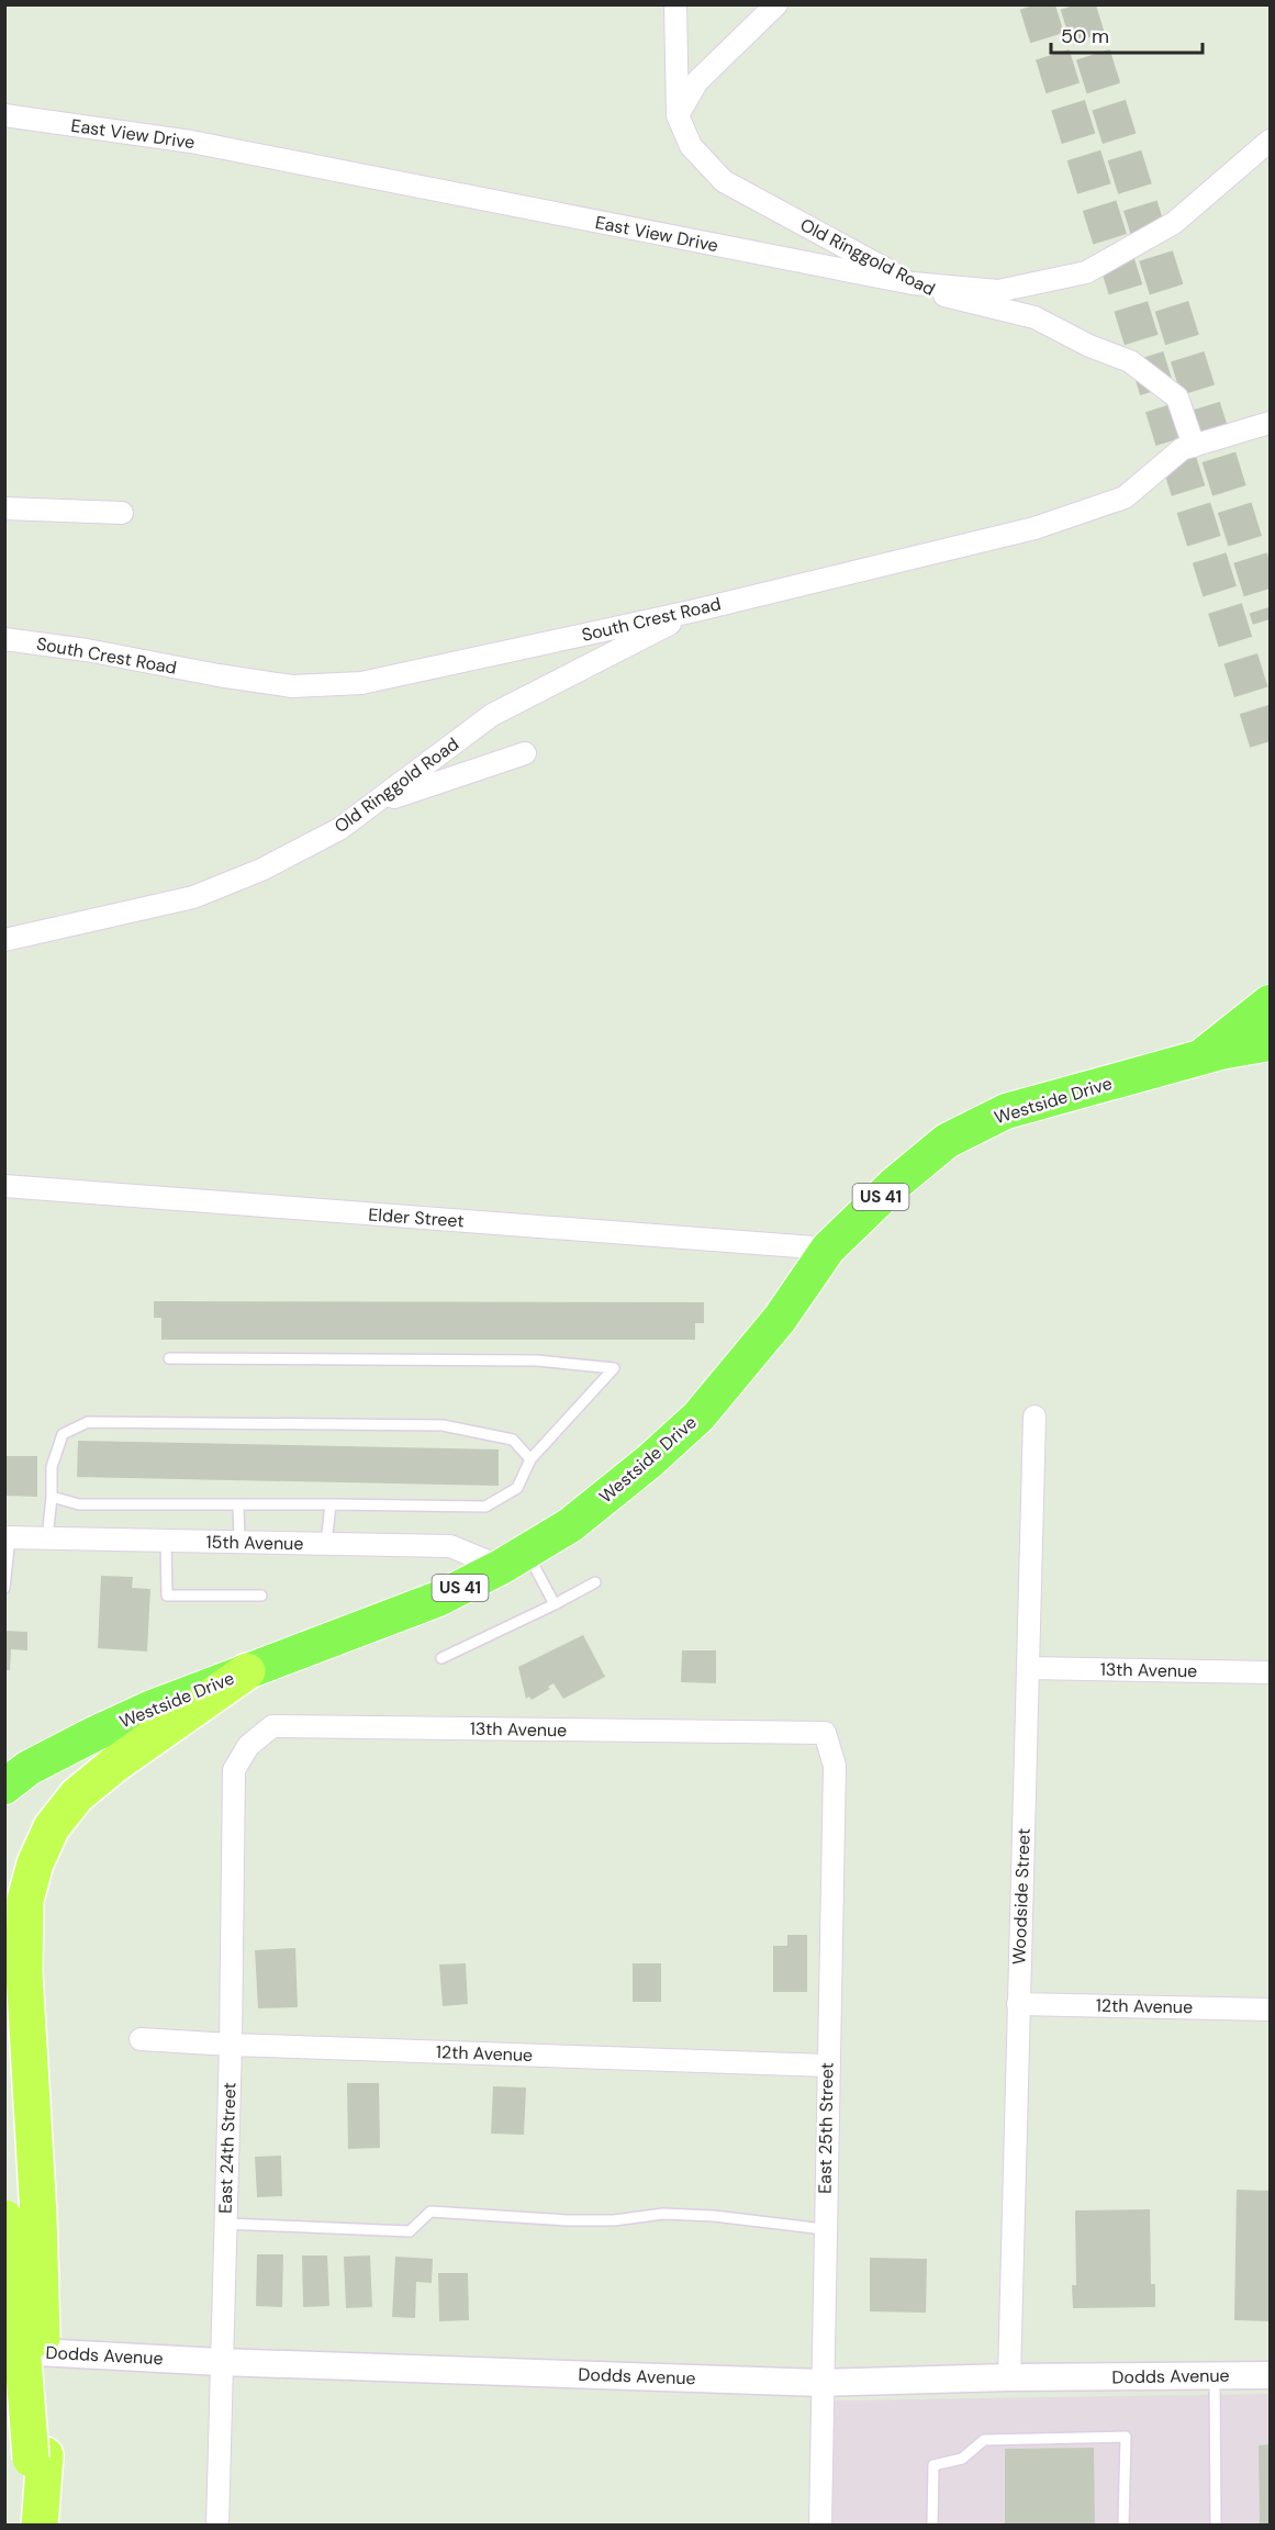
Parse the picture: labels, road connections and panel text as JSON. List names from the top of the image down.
{
  "streets": {
    "main road": ["Westside Drive", "US 41"],
    "street": [
      "East View Drive",
      "Old Ringgold Road",
      "South Crest Road",
      "Elder Street",
      "15th Avenue",
      "13th Avenue",
      "Woodside Street",
      "12th Avenue",
      "East 25th Street",
      "East 24th Street",
      "Dodds Avenue"
    ]
  },
  "crossings": [
    ["East View Drive", "Old Ringgold Road"],
    ["Old Ringgold Road", "South Crest Road"],
    ["Westside Drive", "Elder Street"],
    ["Westside Drive", "15th Avenue"],
    ["13th Avenue", "Woodside Street"],
    ["13th Avenue", "East 25th Street"],
    ["13th Avenue", "East 24th Street"],
    ["Woodside Street", "12th Avenue"],
    ["Woodside Street", "Dodds Avenue"],
    ["12th Avenue", "East 25th Street"],
    ["12th Avenue", "East 24th Street"],
    ["East 25th Street", "Dodds Avenue"],
    ["East 24th Street", "Dodds Avenue"]
  ],
  "scale_bar": "50 m"
}
